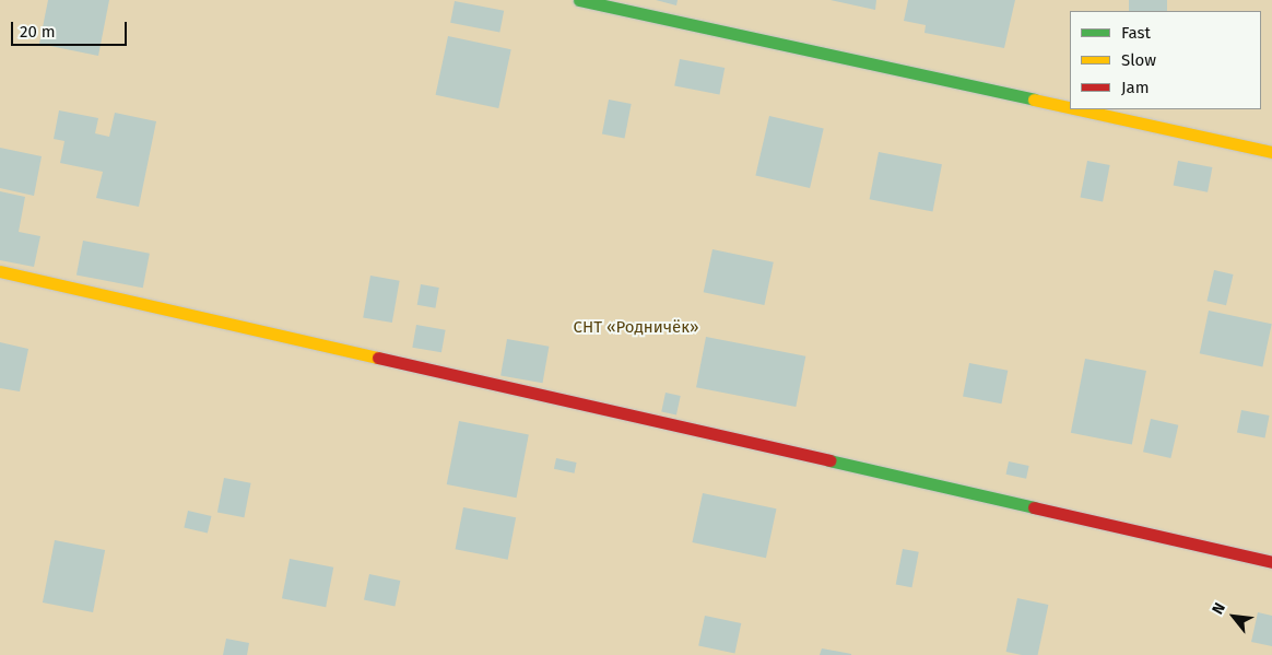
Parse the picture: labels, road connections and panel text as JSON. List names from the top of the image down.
{
  "parks": ["СНТ «Родничёк»"],
  "legend": ["Fast", "Slow", "Jam"],
  "scale_bar": "20 m",
  "north": "top left"
}
